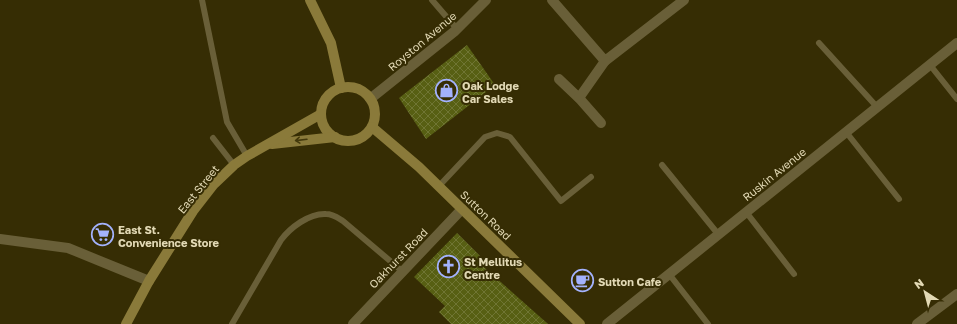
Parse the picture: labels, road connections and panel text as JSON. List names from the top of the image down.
{
  "streets": {
    "main road": ["East Street", "Sutton Road"],
    "street": ["Royston Avenue", "Ruskin Avenue", "Oakhurst Road"]
  },
  "crossings": [
    ["Royston Avenue", "East Street"],
    ["Royston Avenue", "Sutton Road"],
    ["East Street", "Sutton Road"],
    ["Sutton Road", "Oakhurst Road"]
  ],
  "places": {
    "shop": ["Oak Lodge Car Sales"],
    "supermarket": ["East St. Convenience Store"],
    "church": ["St Mellitus Centre"],
    "cafe": ["Sutton Cafe"]
  },
  "north": "top left"
}
